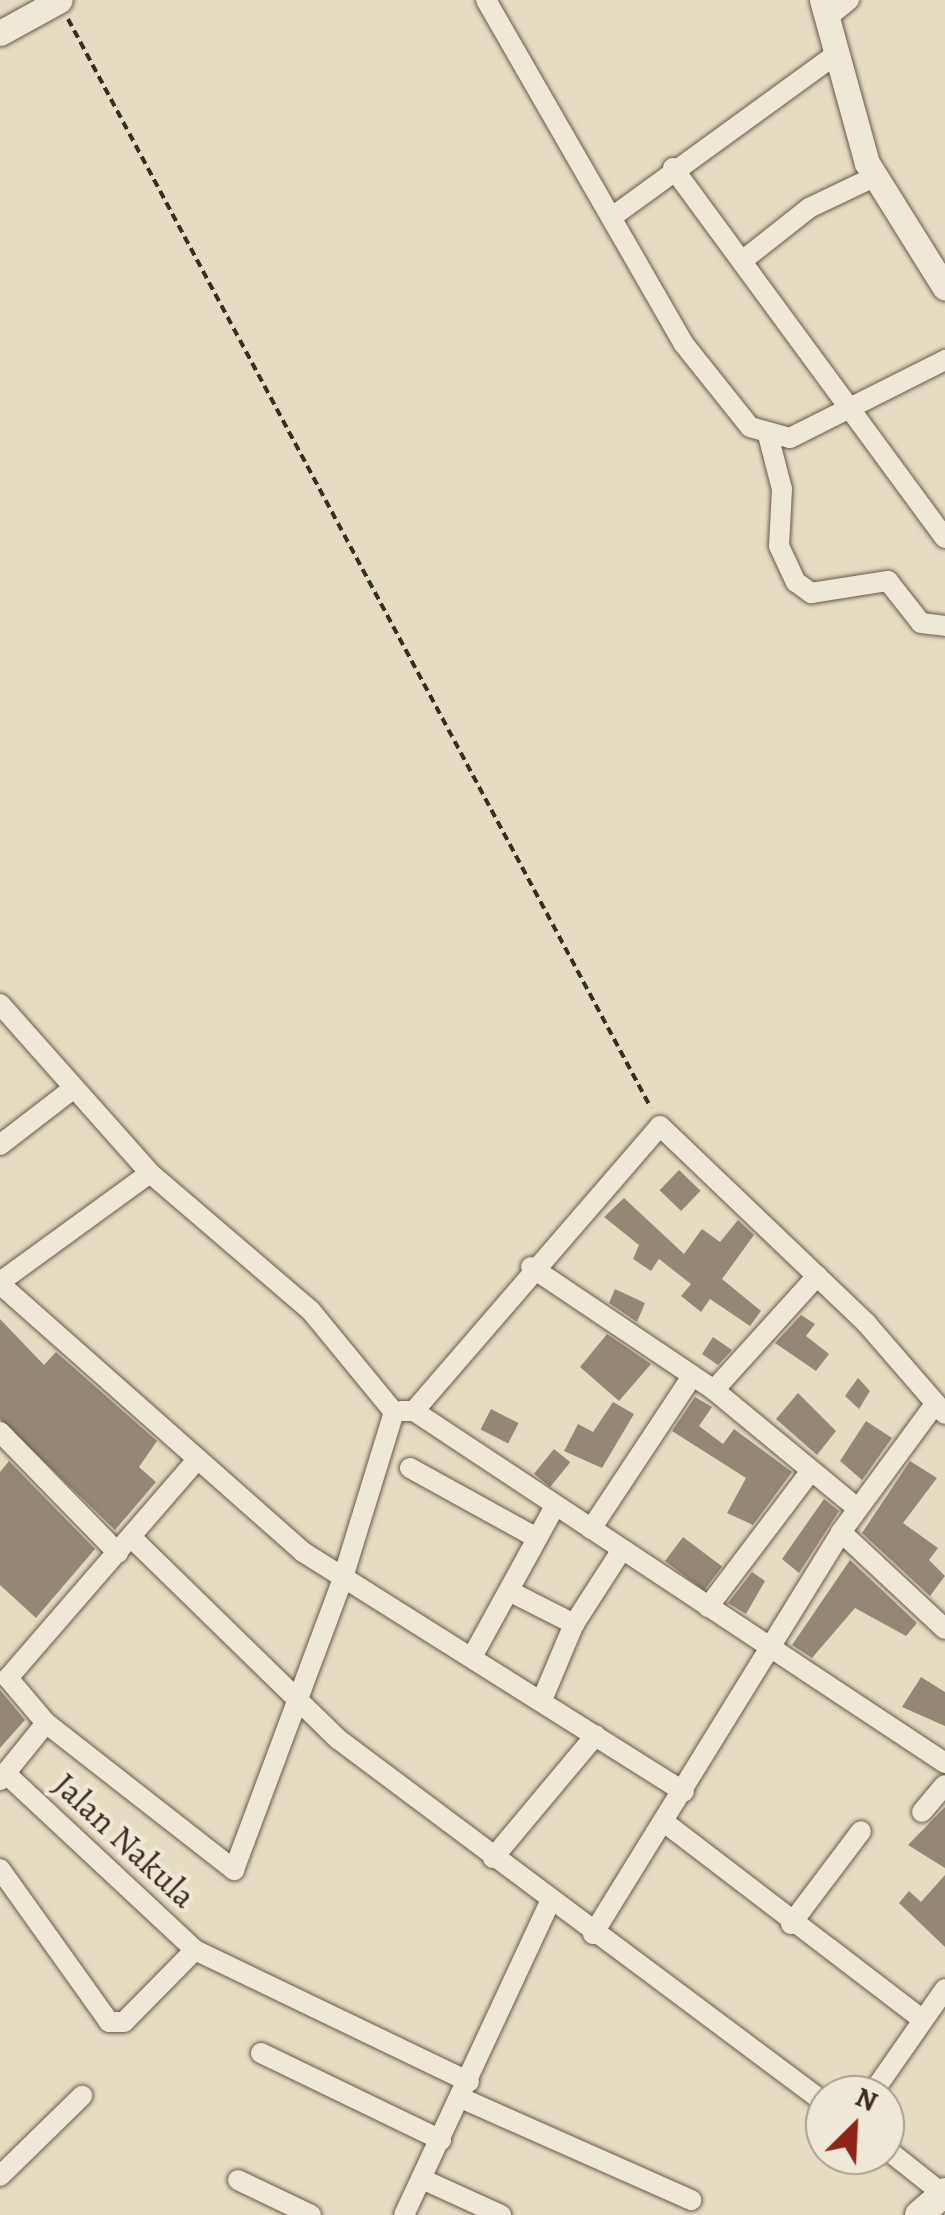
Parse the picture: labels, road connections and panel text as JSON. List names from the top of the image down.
{
  "streets": {
    "street": ["Jalan Nakula"]
  },
  "north": "top right"
}
